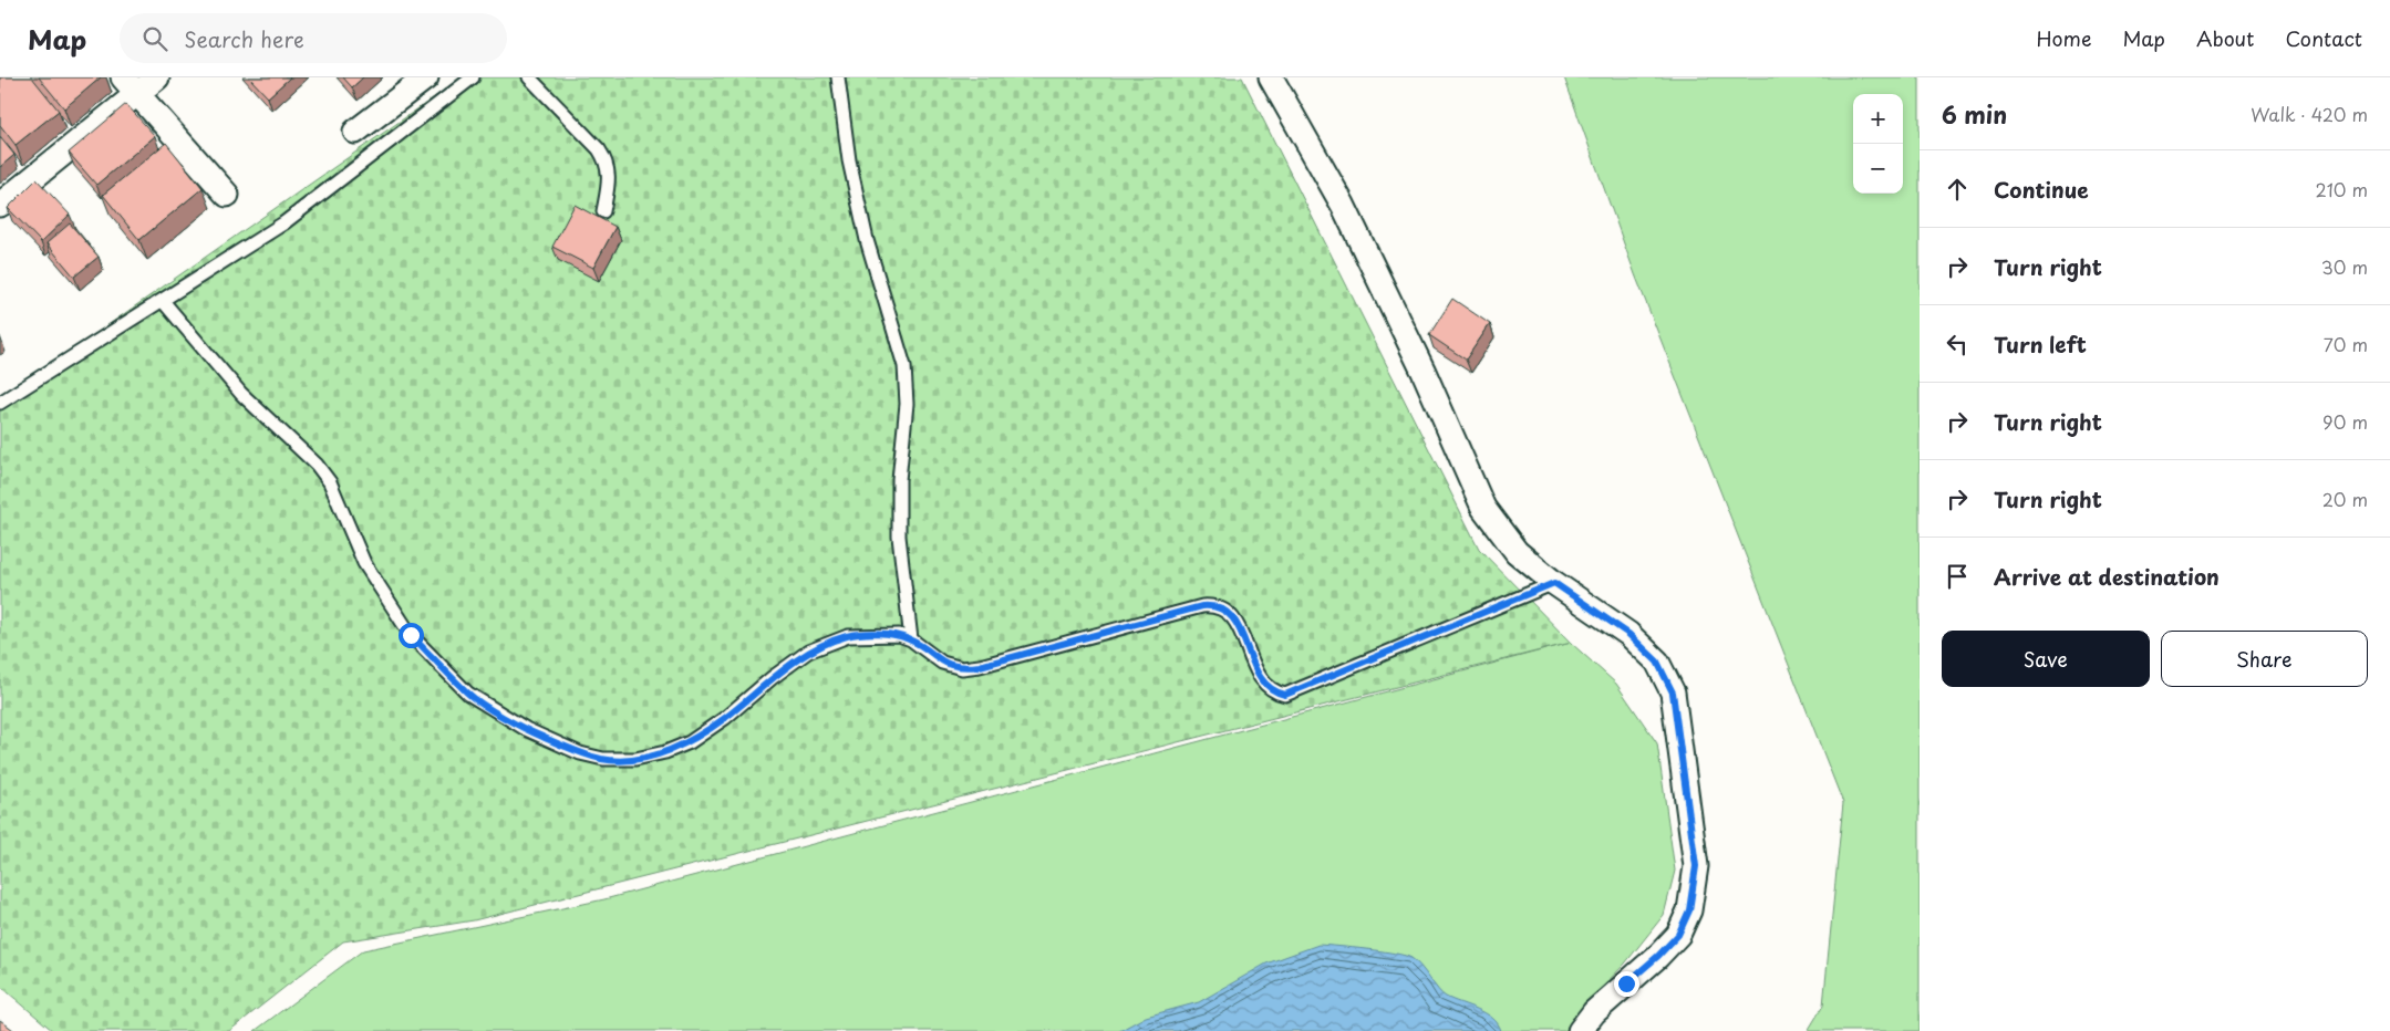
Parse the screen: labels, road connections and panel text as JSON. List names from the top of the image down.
{
  "page": {
    "header": "Map",
    "search": "Search here",
    "nav": [
      "Home",
      "Map",
      "About",
      "Contact"
    ],
    "heading": ["6 min", "Walk · 420 m"],
    "map_buttons": ["+", "−"],
    "list": [
      ["Continue", "210 m"],
      ["Turn right", "30 m"],
      ["Turn left", "70 m"],
      ["Turn right", "90 m"],
      ["Turn right", "20 m"],
      "Arrive at destination"
    ],
    "buttons": ["Save", "Share"]
  }
}
